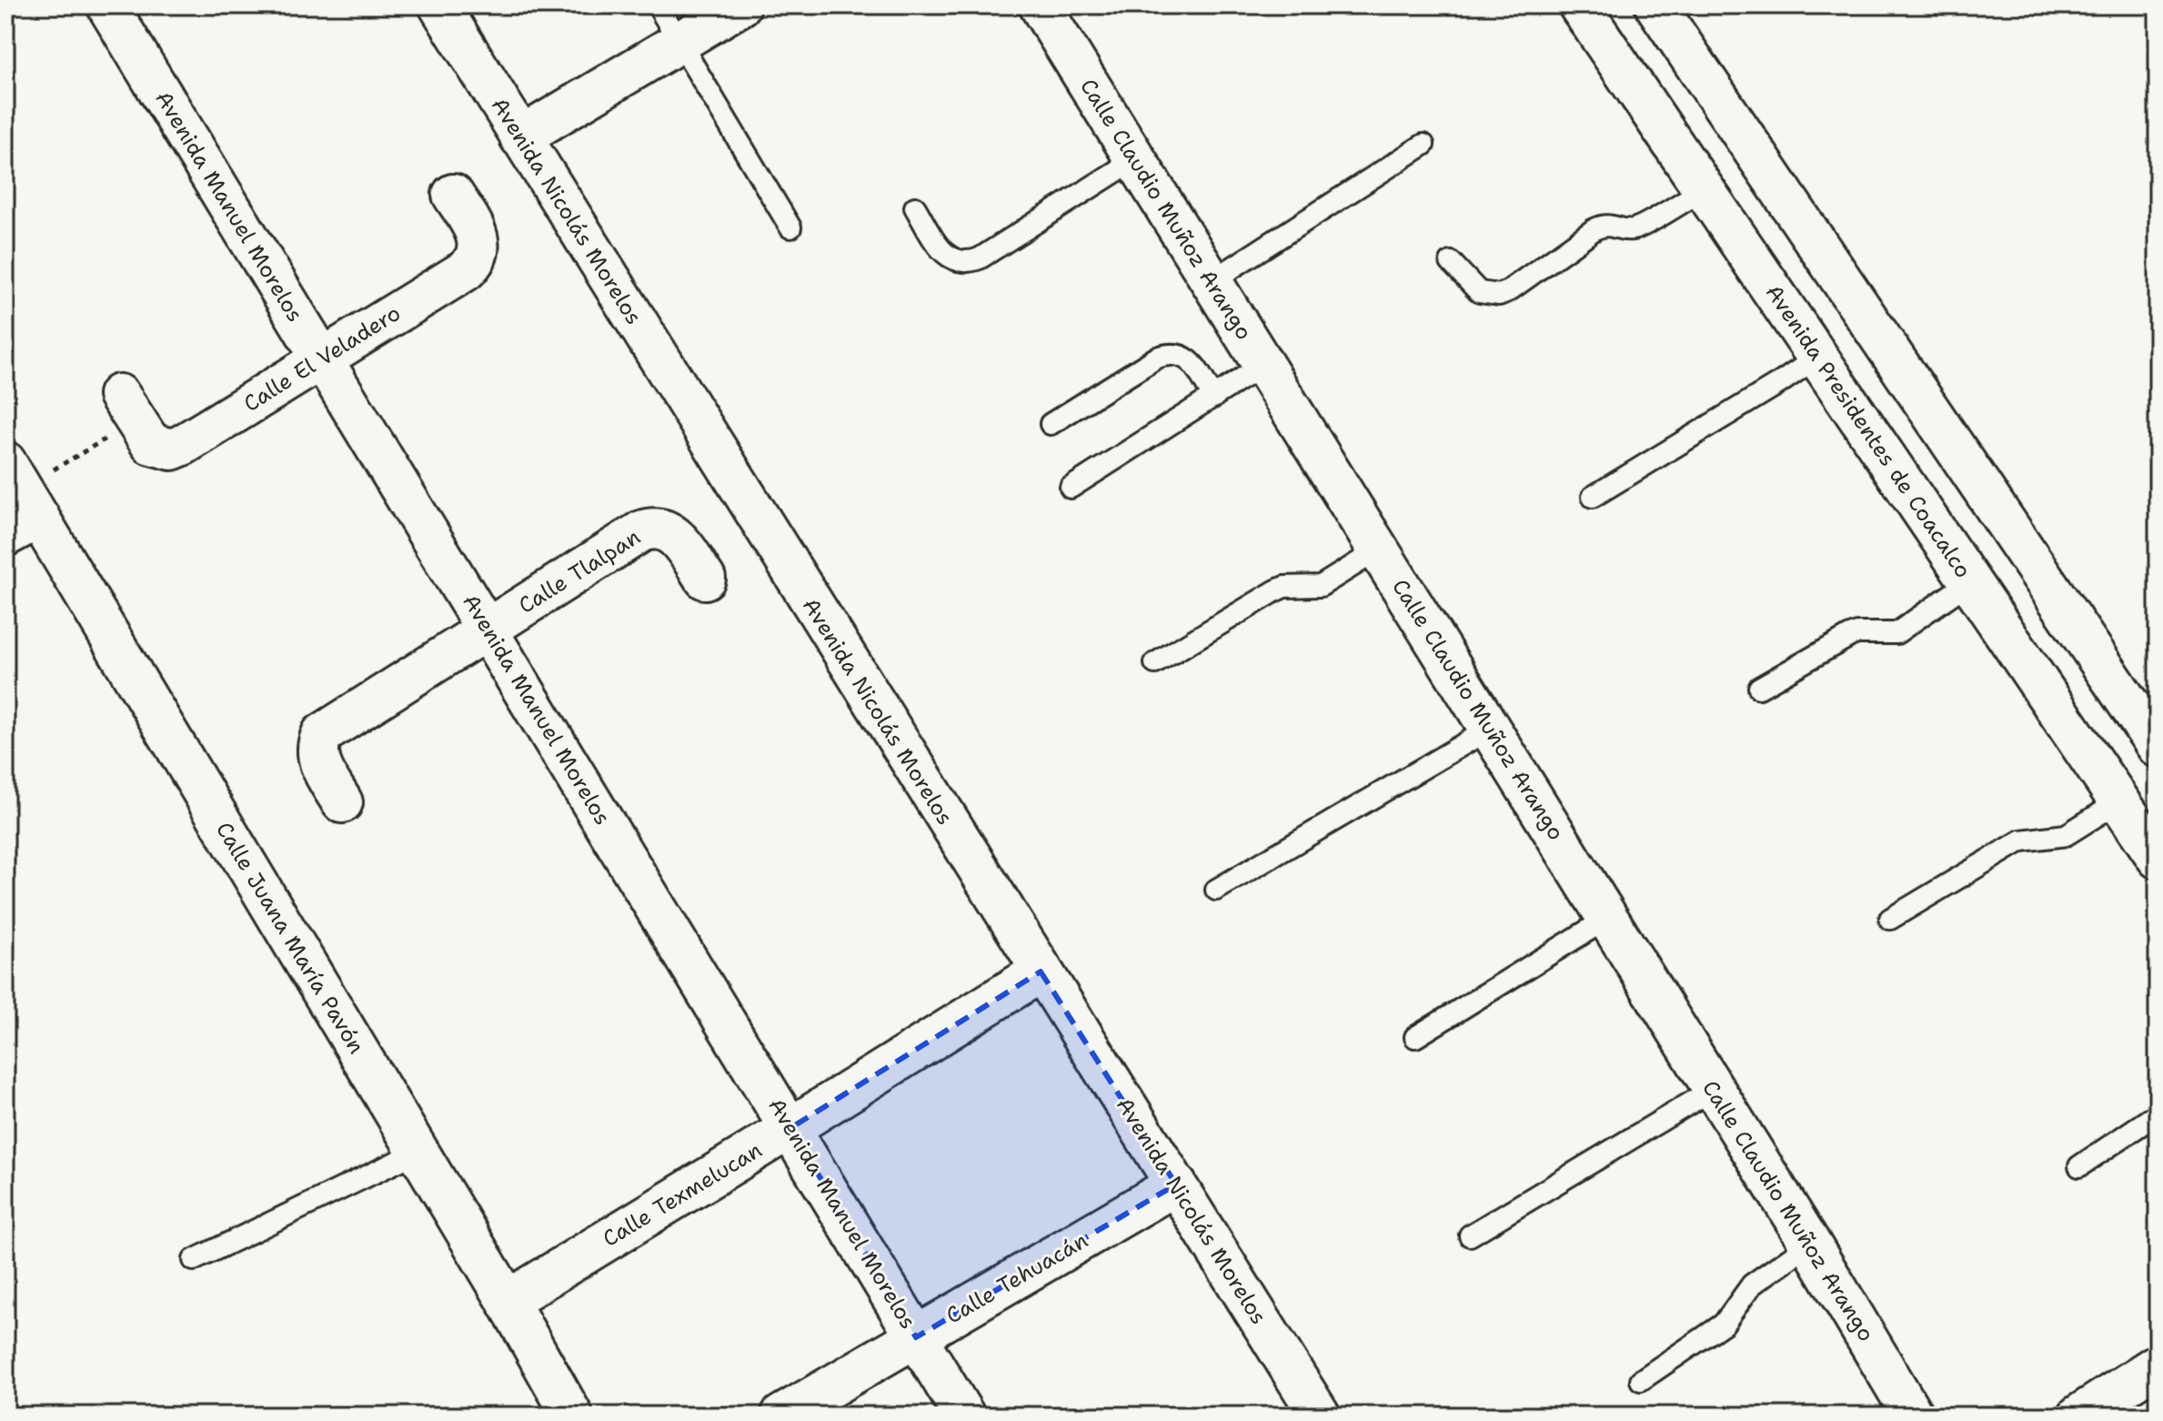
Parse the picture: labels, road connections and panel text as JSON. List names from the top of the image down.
{
  "streets": {
    "street": [
      "Avenida Manuel Morelos",
      "Calle Claudio Muñoz Arango",
      "Avenida Nicolás Morelos",
      "Calle El Veladero",
      "Avenida Presidentes de Coacalco",
      "Calle Tlalpan",
      "Calle Juana María Pavón",
      "Calle Texmelucan",
      "Calle Tehuacán"
    ]
  },
  "crossings": [
    ["Avenida Manuel Morelos", "Calle El Veladero"],
    ["Avenida Manuel Morelos", "Calle Tlalpan"],
    ["Avenida Manuel Morelos", "Calle Texmelucan"],
    ["Avenida Manuel Morelos", "Calle Tehuacán"],
    ["Avenida Nicolás Morelos", "Calle Texmelucan"],
    ["Avenida Nicolás Morelos", "Calle Tehuacán"],
    ["Calle Juana María Pavón", "Calle Texmelucan"]
  ]
}
